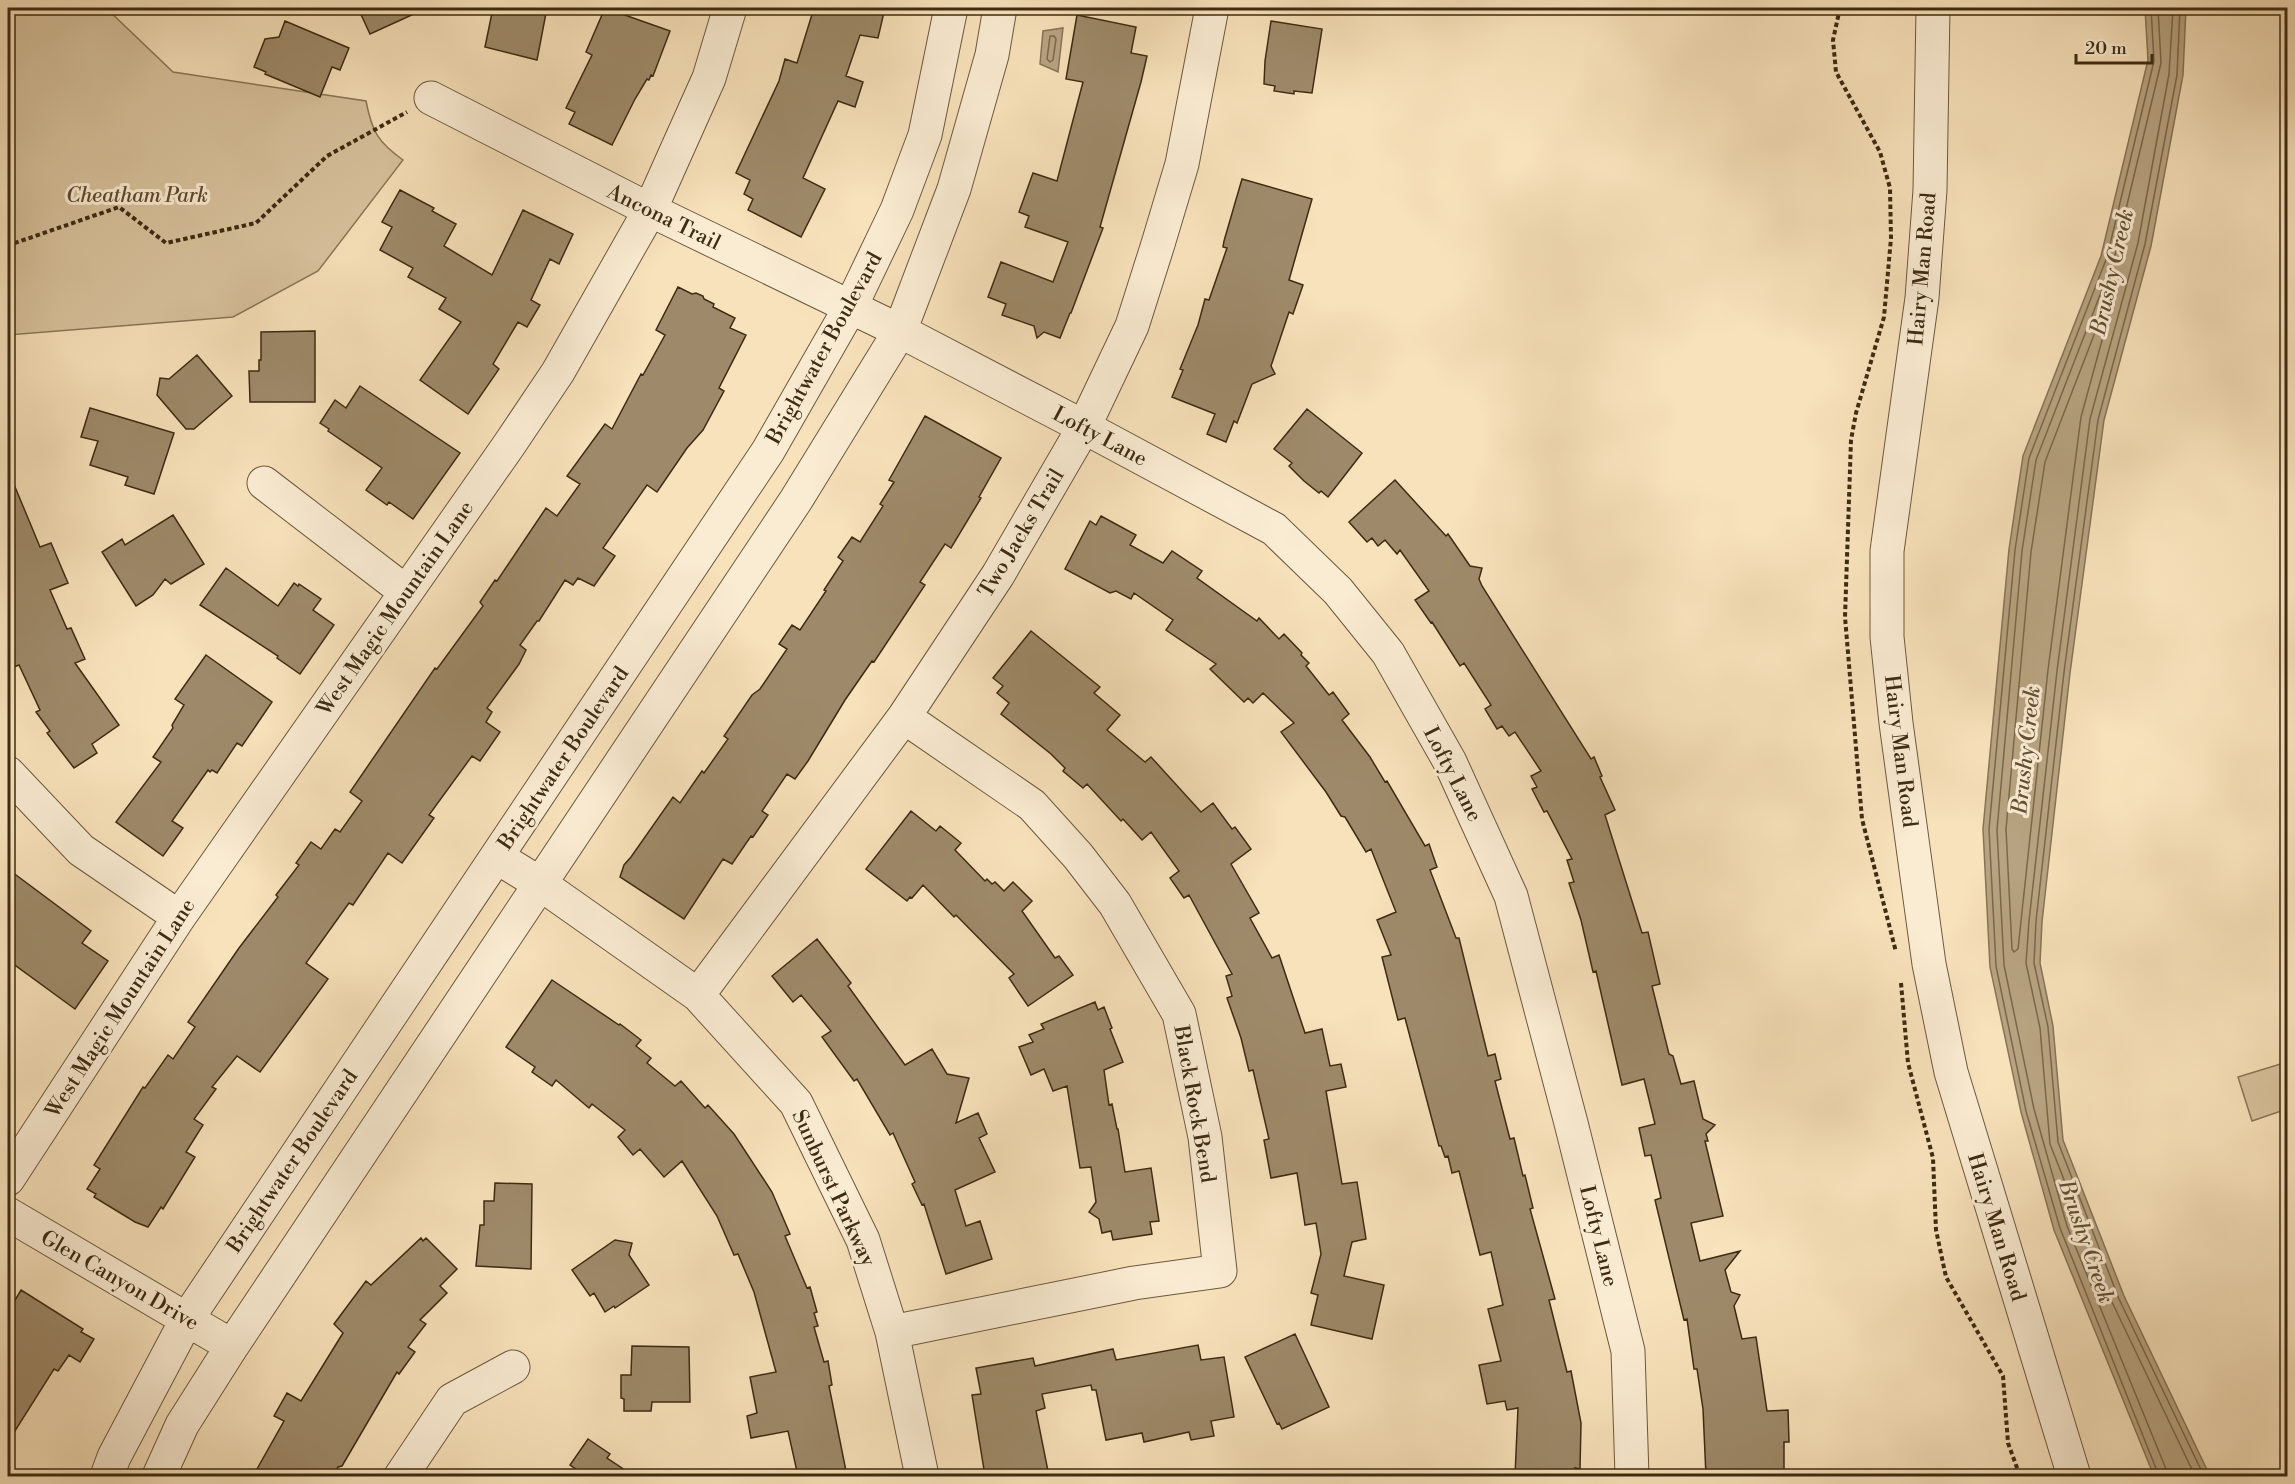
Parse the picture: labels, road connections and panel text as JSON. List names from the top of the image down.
{
  "streets": {
    "street": [
      "Ancona Trail",
      "Hairy Man Road",
      "Brightwater Boulevard",
      "Lofty Lane",
      "Two Jacks Trail",
      "West Magic Mountain Lane",
      "Black Rock Bend",
      "Sunburst Parkway",
      "Glen Canyon Drive"
    ]
  },
  "crossings": [
    ["Ancona Trail", "Brightwater Boulevard"],
    ["Ancona Trail", "Lofty Lane"],
    ["Ancona Trail", "West Magic Mountain Lane"],
    ["Brightwater Boulevard", "Sunburst Parkway"],
    ["Brightwater Boulevard", "Glen Canyon Drive"],
    ["Lofty Lane", "Two Jacks Trail"],
    ["Two Jacks Trail", "Black Rock Bend"],
    ["Two Jacks Trail", "Sunburst Parkway"],
    ["Black Rock Bend", "Sunburst Parkway"]
  ],
  "water": ["Brushy Creek"],
  "parks": ["Cheatham Park"],
  "scale_bar": "20 m"
}
